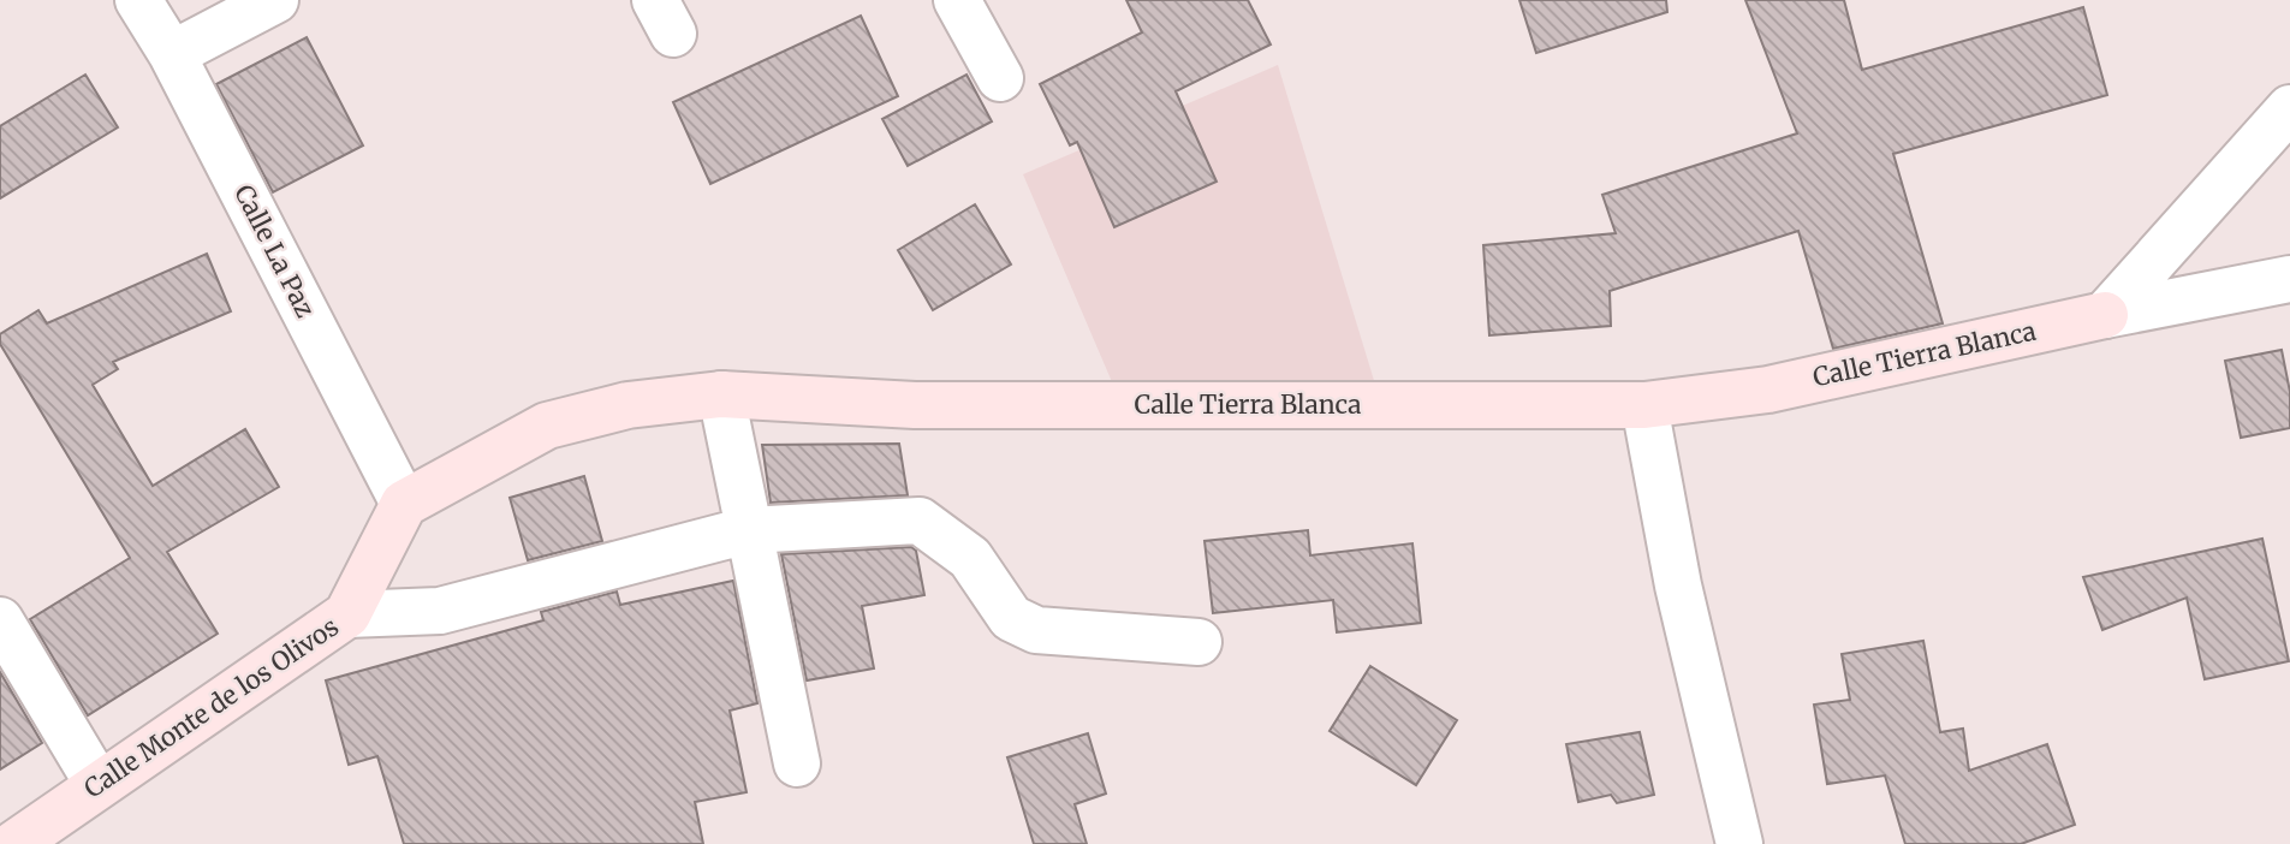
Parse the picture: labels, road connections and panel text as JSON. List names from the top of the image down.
{
  "streets": {
    "street": ["Calle La Paz", "Calle Tierra Blanca", "Calle Monte de los Olivos"]
  },
  "crossings": [
    ["Calle La Paz", "Calle Tierra Blanca"],
    ["Calle La Paz", "Calle Monte de los Olivos"],
    ["Calle Tierra Blanca", "Calle Monte de los Olivos"]
  ]
}
